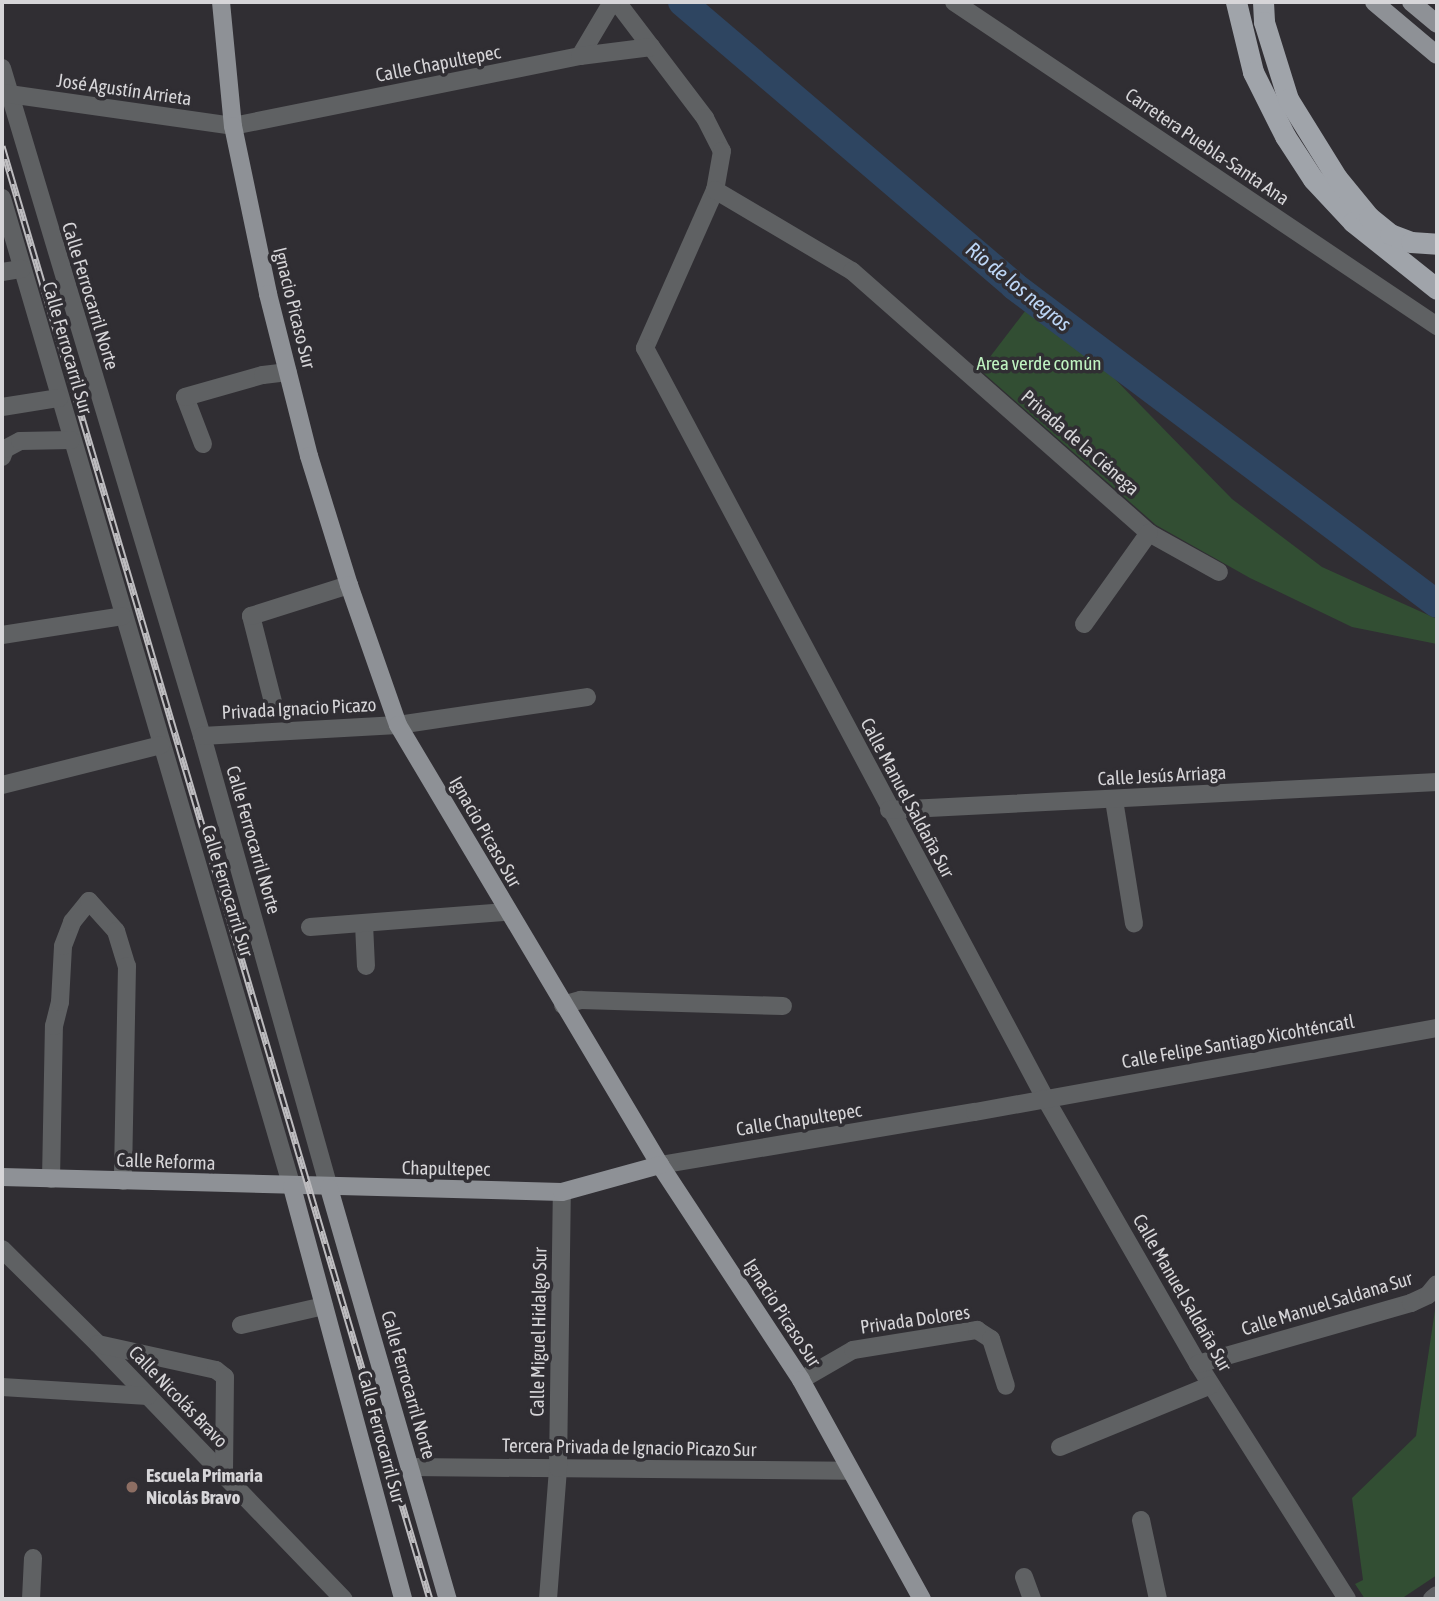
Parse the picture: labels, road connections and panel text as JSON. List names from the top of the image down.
{
  "streets": {
    "main road": [
      "Calle Chapultepec",
      "Calle Ferrocarril Norte",
      "Ignacio Picaso Sur",
      "Calle Ferrocarril Sur",
      "Calle Reforma",
      "Chapultepec"
    ],
    "street": [
      "José Agustín Arrieta",
      "Carretera Puebla-Santa Ana",
      "Privada de la Ciénega",
      "Privada Ignacio Picazo",
      "Calle Jesús Arriaga",
      "Calle Manuel Saldaña Sur",
      "Calle Felipe Santiago Xicohténcatl",
      "Calle Manuel Saldana Sur",
      "Privada Dolores",
      "Calle Miguel Hidalgo Sur",
      "Calle Nicolás Bravo",
      "Tercera Privada de Ignacio Picazo Sur"
    ]
  },
  "crossings": [
    ["Calle Chapultepec", "José Agustín Arrieta"],
    ["Calle Chapultepec", "Ignacio Picaso Sur"],
    ["Calle Chapultepec", "Calle Manuel Saldaña Sur"],
    ["Calle Chapultepec", "Calle Felipe Santiago Xicohténcatl"],
    ["Calle Chapultepec", "Chapultepec"],
    ["Calle Chapultepec", "Calle Miguel Hidalgo Sur"],
    ["José Agustín Arrieta", "Calle Ferrocarril Norte"],
    ["José Agustín Arrieta", "Ignacio Picaso Sur"],
    ["Calle Ferrocarril Norte", "Privada Ignacio Picazo"],
    ["Calle Ferrocarril Norte", "Calle Reforma"],
    ["Calle Ferrocarril Norte", "Chapultepec"],
    ["Calle Ferrocarril Norte", "Tercera Privada de Ignacio Picazo Sur"],
    ["Ignacio Picaso Sur", "Privada Ignacio Picazo"],
    ["Ignacio Picaso Sur", "Privada Dolores"],
    ["Ignacio Picaso Sur", "Tercera Privada de Ignacio Picazo Sur"],
    ["Calle Ferrocarril Sur", "Calle Reforma"],
    ["Privada de la Ciénega", "Calle Manuel Saldaña Sur"],
    ["Calle Jesús Arriaga", "Calle Manuel Saldaña Sur"],
    ["Calle Manuel Saldaña Sur", "Calle Felipe Santiago Xicohténcatl"],
    ["Calle Manuel Saldaña Sur", "Calle Manuel Saldana Sur"],
    ["Calle Reforma", "Chapultepec"],
    ["Chapultepec", "Calle Miguel Hidalgo Sur"],
    ["Calle Miguel Hidalgo Sur", "Tercera Privada de Ignacio Picazo Sur"]
  ],
  "water": ["Rio de los negros"],
  "parks": ["Area verde común"],
  "places": ["Escuela Primaria Nicolás Bravo"]
}
